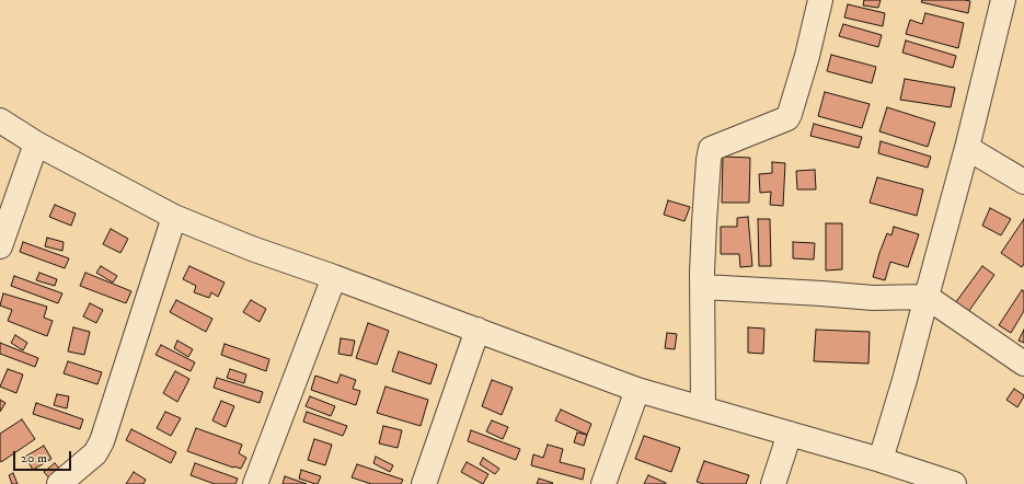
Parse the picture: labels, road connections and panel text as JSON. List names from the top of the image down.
{
  "scale_bar": "20 m"
}
